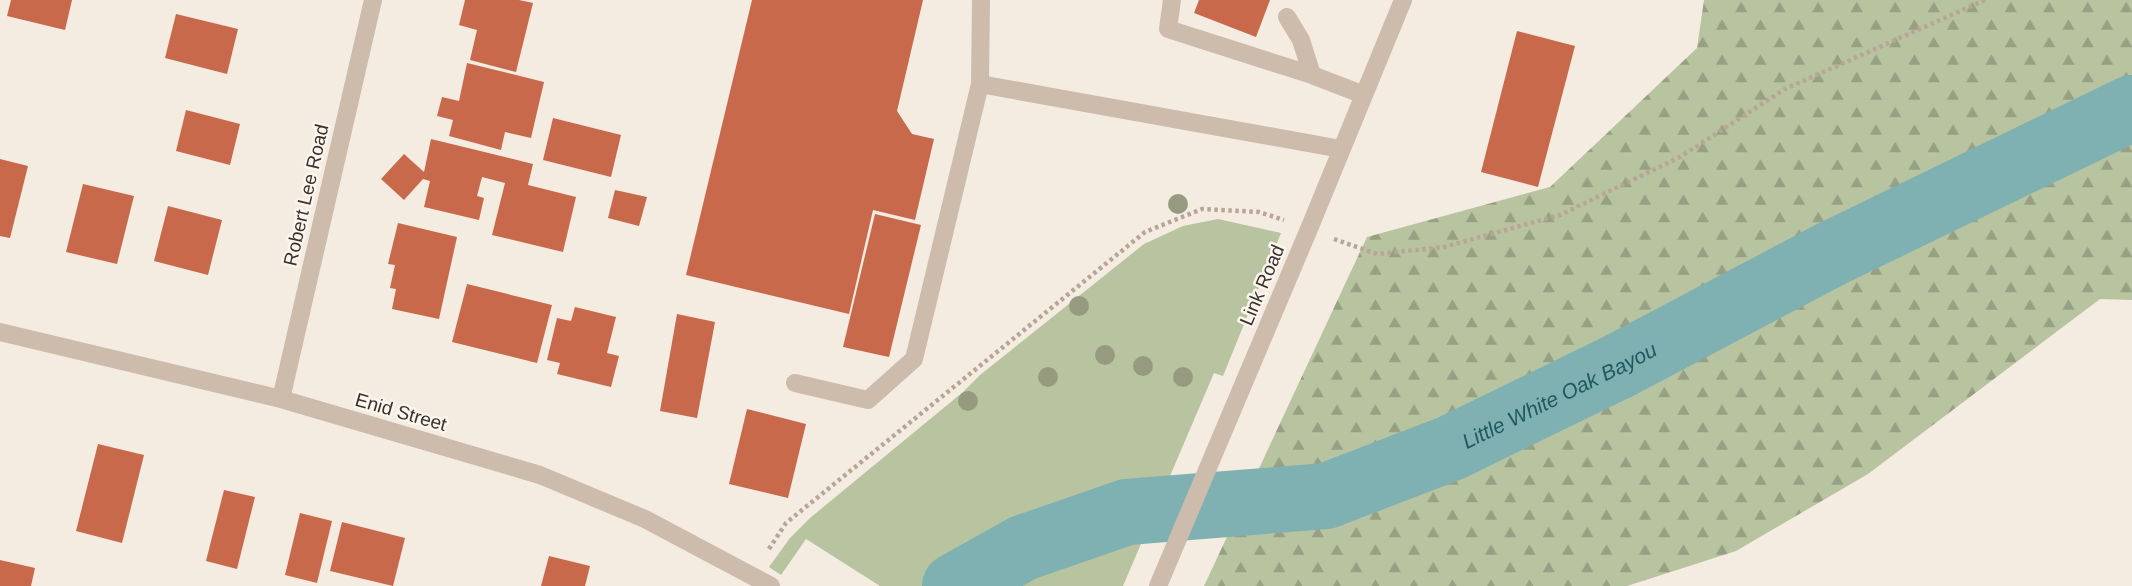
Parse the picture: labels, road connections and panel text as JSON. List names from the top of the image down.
{
  "streets": {
    "street": ["Robert Lee Road", "Link Road", "Enid Street"]
  },
  "crossings": [
    ["Robert Lee Road", "Enid Street"]
  ],
  "water": ["Little White Oak Bayou"]
}
